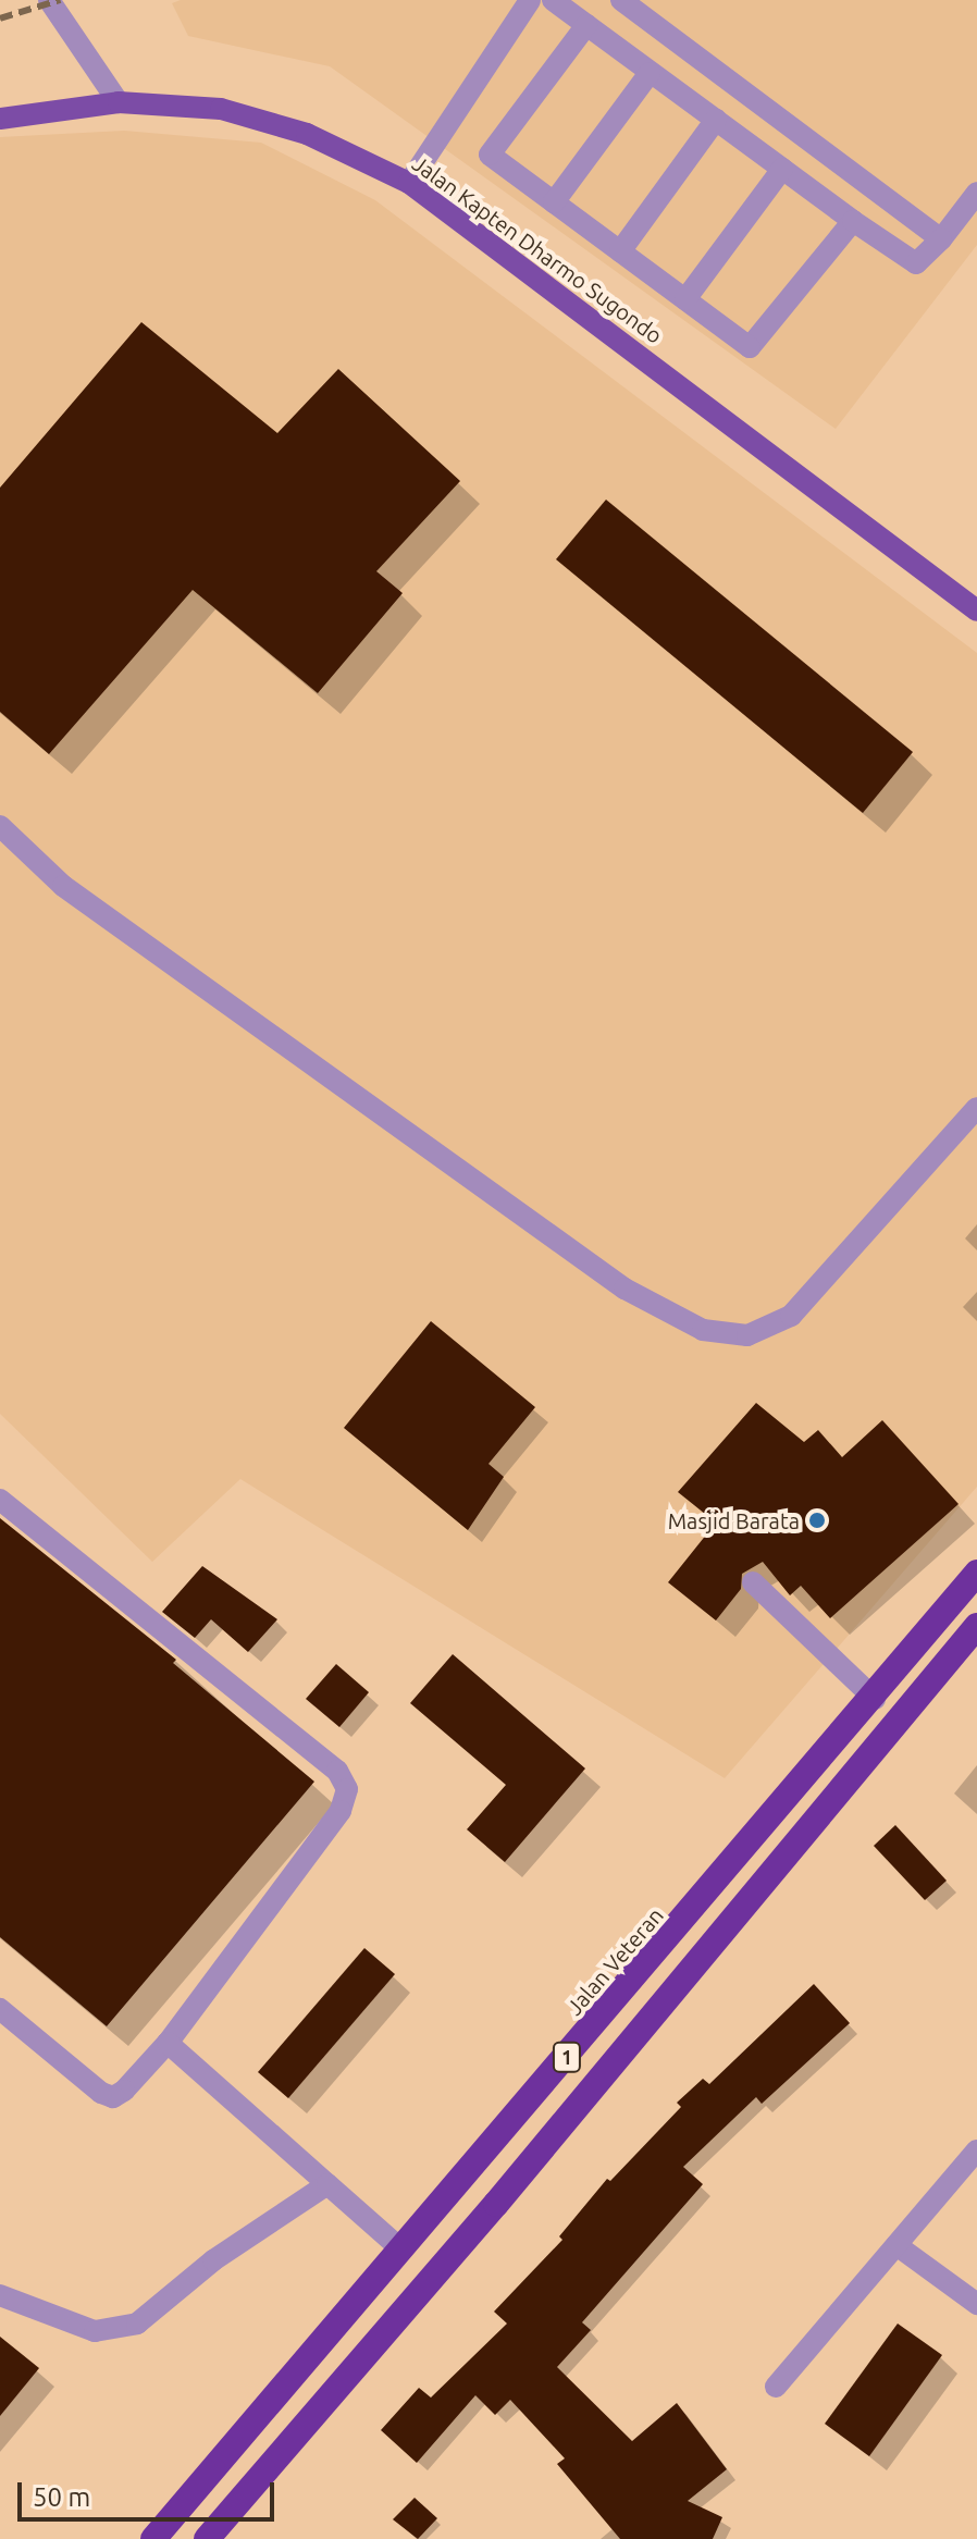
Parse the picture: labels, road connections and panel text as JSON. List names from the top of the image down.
{
  "streets": {
    "highway": ["Jalan Veteran", "1"],
    "main road": ["Jalan Kapten Dharmo Sugondo"]
  },
  "places": ["Masjid Barata"],
  "scale_bar": "50 m"
}
